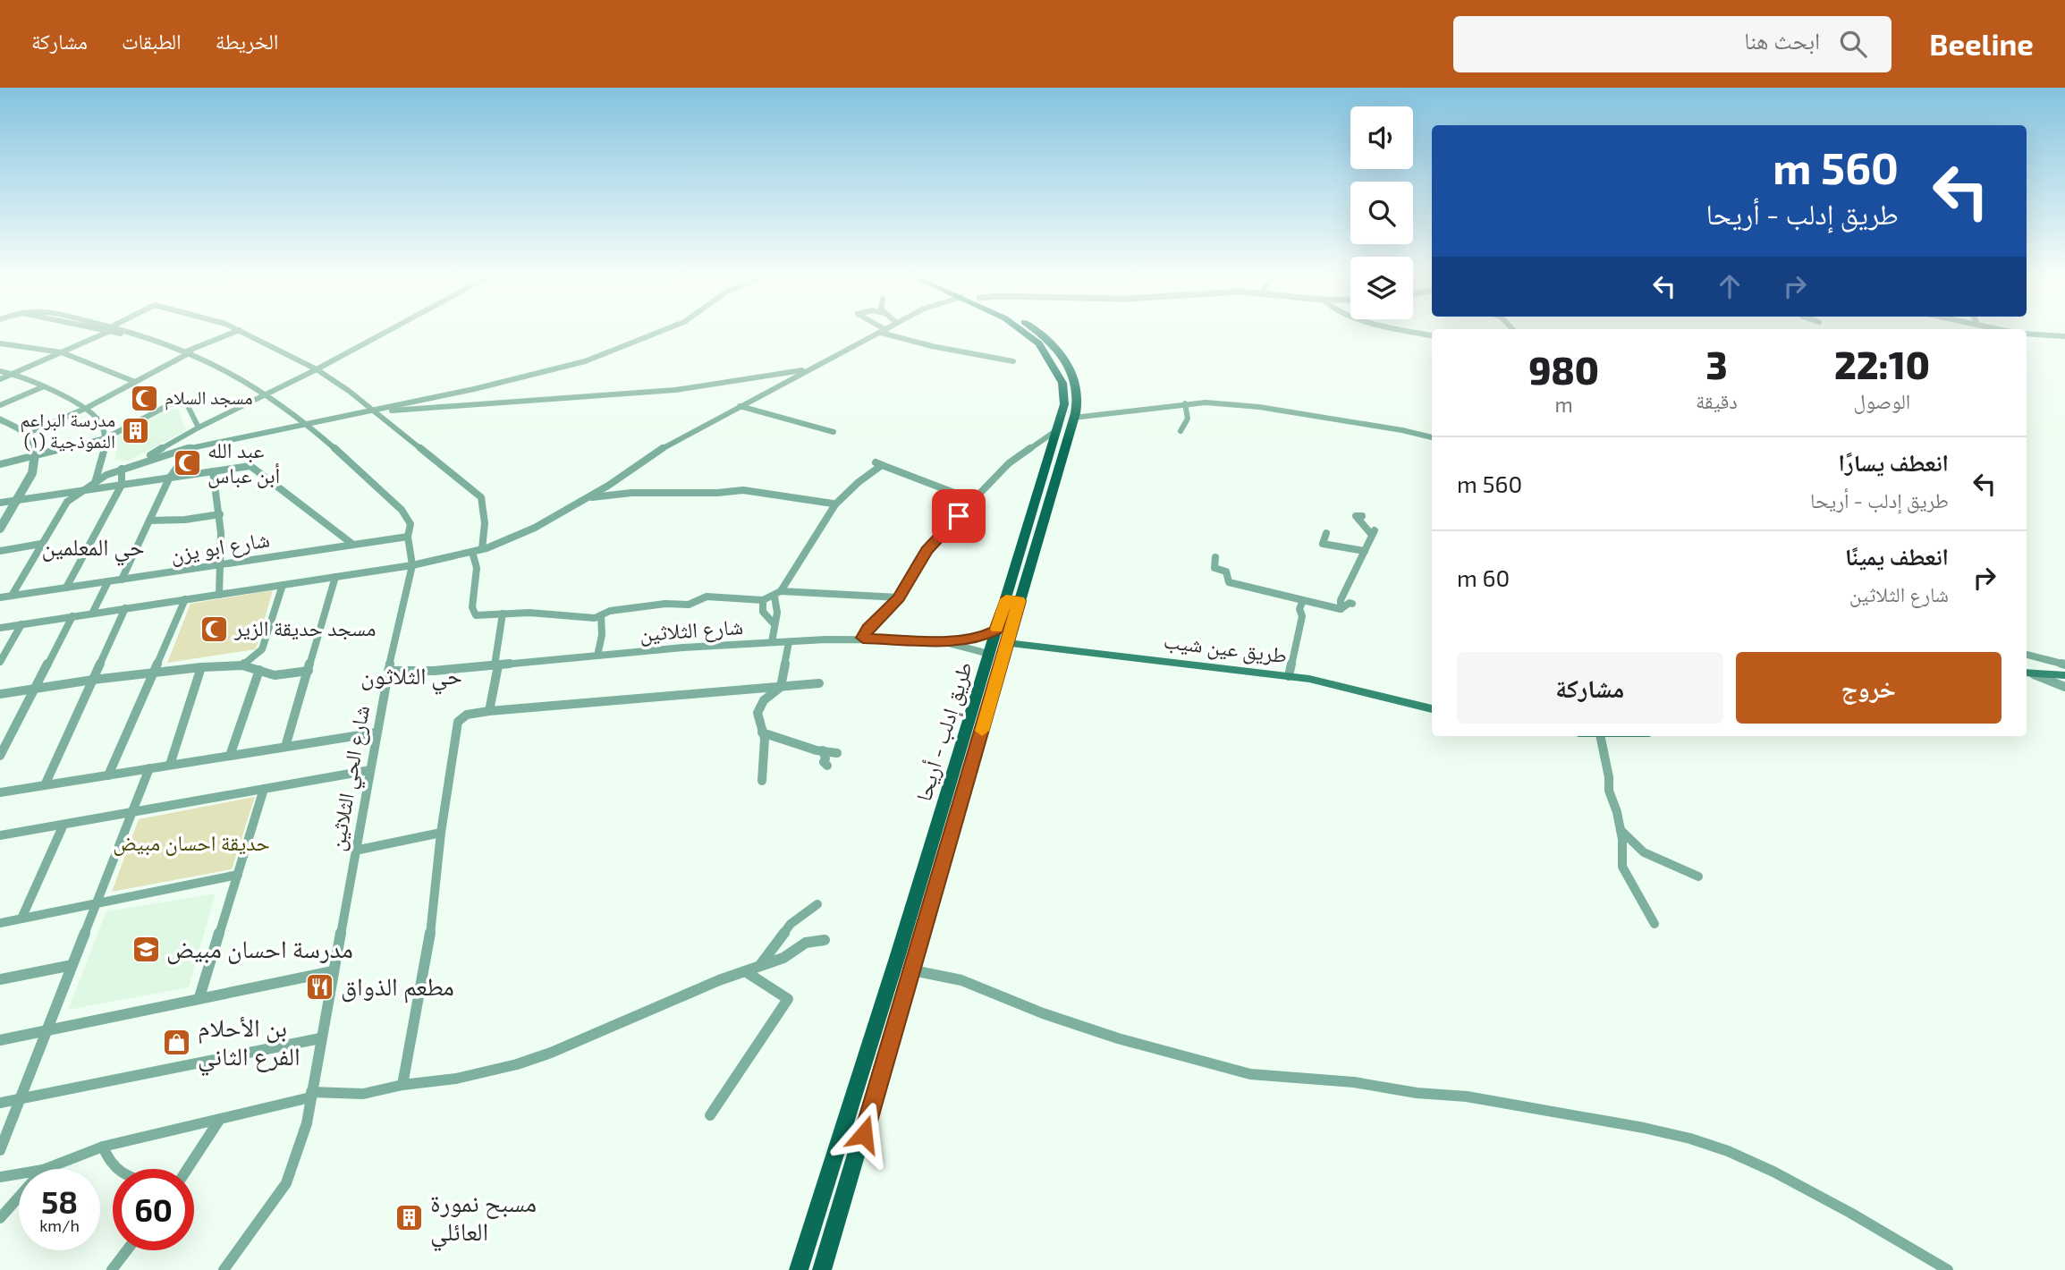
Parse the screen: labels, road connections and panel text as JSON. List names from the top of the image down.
{
  "streets": {
    "main road": ["طريق عين شيب", "طريق إدلب - أريحا"],
    "street": ["شارع ابو يزن", "شارع الثلاثين", "شارع الحي الثلاثين"]
  },
  "crossings": [
    ["شارع ابو يزن", "شارع الحي الثلاثين"],
    ["شارع الثلاثين", "طريق إدلب - أريحا"],
    ["شارع الثلاثين", "شارع الحي الثلاثين"],
    ["طريق عين شيب", "طريق إدلب - أريحا"]
  ],
  "districts": ["حي المعلمين", "حي الثلاثون"],
  "parks": ["حديقة احسان مبيض"],
  "places": {
    "mosque": ["مسجد السلام", "عبد الله أبن عباس", "مسجد حديقة الزير"],
    "building": ["مدرسة البراعم النموذجية (١)", "مسبح نمورة العائلي"],
    "school or university": ["مدرسة احسان مبيض"],
    "restaurant": ["مطعم الذواق"],
    "shop": ["بن الأحلام الفرع الثاني"]
  },
  "page": {
    "header": "Beeline",
    "search": "ابحث هنا",
    "nav": ["الخريطة", "الطبقات", "مشاركة"],
    "turn": ["560 m", "طريق إدلب - أريحا"],
    "eta": [
      "22:10",
      "الوصول",
      "3",
      "دقيقة",
      "980",
      "m"
    ],
    "list": [
      {
        "name": "انعطف يسارًا",
        "note": "طريق إدلب - أريحا",
        "value": "560 m"
      },
      {
        "name": "انعطف يمينًا",
        "note": "شارع الثلاثين",
        "value": "60 m"
      }
    ],
    "buttons": ["خروج", "مشاركة"],
    "speed": "58 km/h",
    "limit": "60"
  }
}
